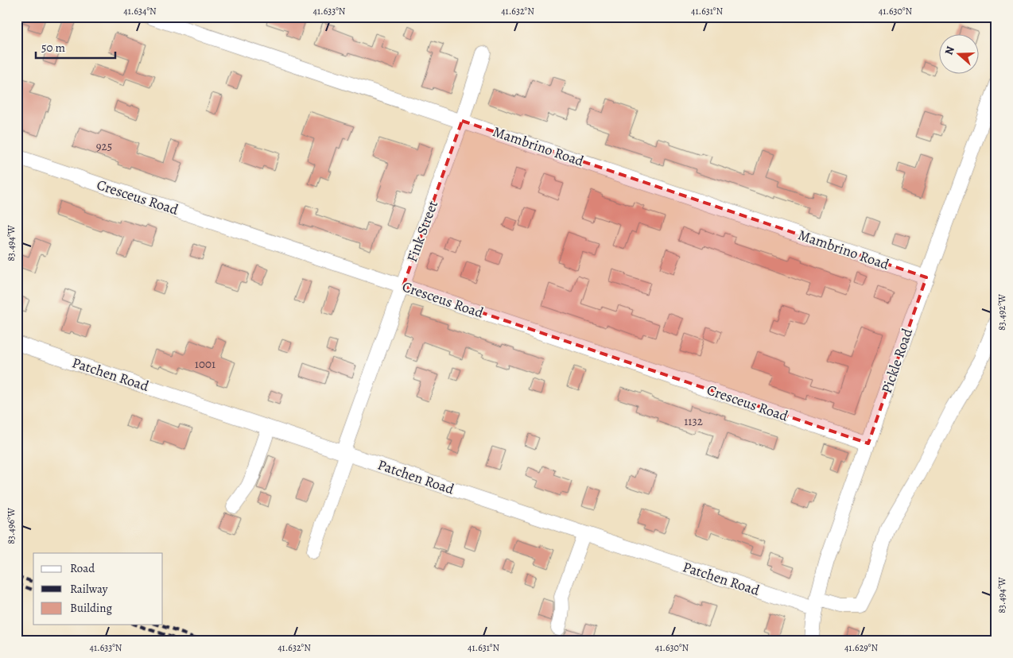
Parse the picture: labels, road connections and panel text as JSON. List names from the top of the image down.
{
  "streets": {
    "street": [
      "Mambrino Road",
      "Cresceus Road",
      "Fink Street",
      "Pickle Road",
      "Patchen Road"
    ]
  },
  "crossings": [
    ["Mambrino Road", "Fink Street"],
    ["Mambrino Road", "Pickle Road"],
    ["Cresceus Road", "Fink Street"],
    ["Cresceus Road", "Pickle Road"],
    ["Fink Street", "Patchen Road"],
    ["Pickle Road", "Patchen Road"]
  ],
  "house_numbers": ["925", "1001", "1132"],
  "legend": ["Road", "Railway", "Building"],
  "scale_bar": "50 m",
  "north": "left",
  "coordinates": [
    "41.634°N",
    "41.633°N",
    "41.632°N",
    "41.631°N",
    "41.630°N",
    "83.494°W",
    "83.492°W",
    "83.496°W",
    "41.629°N"
  ]
}
